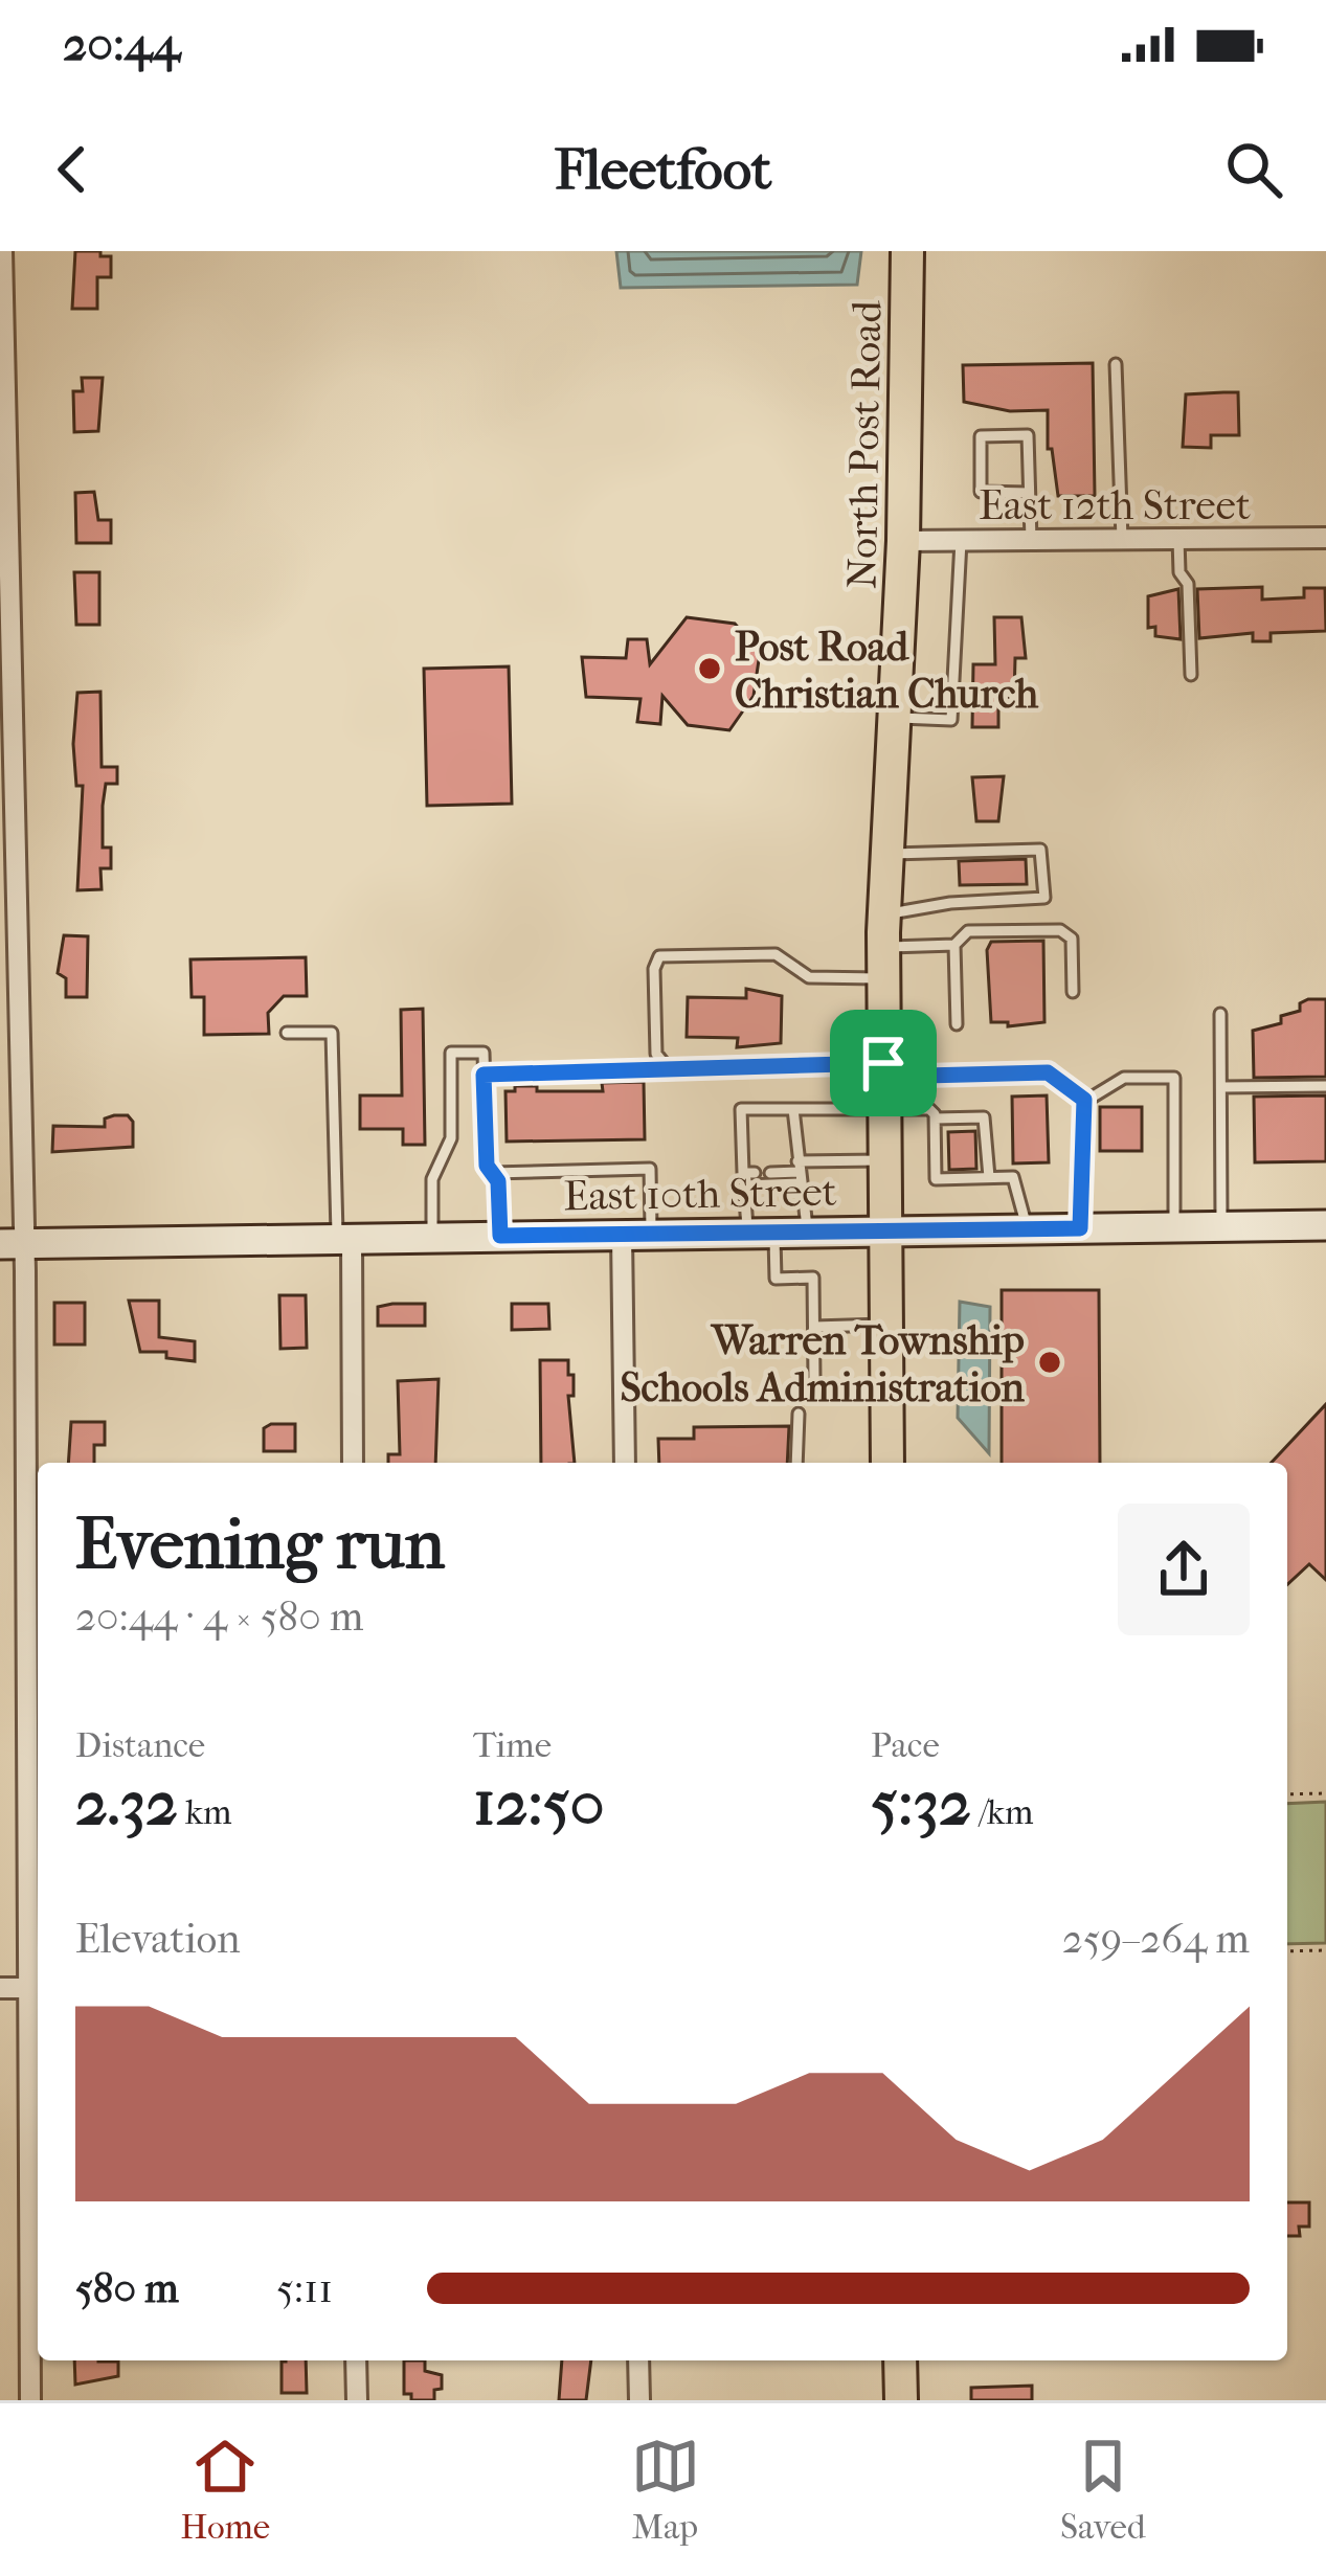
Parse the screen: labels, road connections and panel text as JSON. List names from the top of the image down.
{
  "streets": {
    "main road": ["North Post Road", "East 10th Street"],
    "street": ["East 12th Street"]
  },
  "crossings": [
    ["North Post Road", "East 12th Street"],
    ["North Post Road", "East 10th Street"]
  ],
  "places": ["Post Road Christian Church", "Warren Township Schools Administration"],
  "page": {
    "status": "20:44",
    "header": "Fleetfoot",
    "heading": ["Evening run", "20:44 · 4 × 580 m"],
    "stats": [
      ["Distance", "2.32 km"],
      ["Time", "12:50"],
      ["Pace", "5:32 /km"]
    ],
    "chart": ["Elevation", "259–264 m"],
    "list": [
      {
        "name": "580 m",
        "note": "5:11"
      }
    ],
    "tabs": ["Home", "Map", "Saved"]
  }
}
